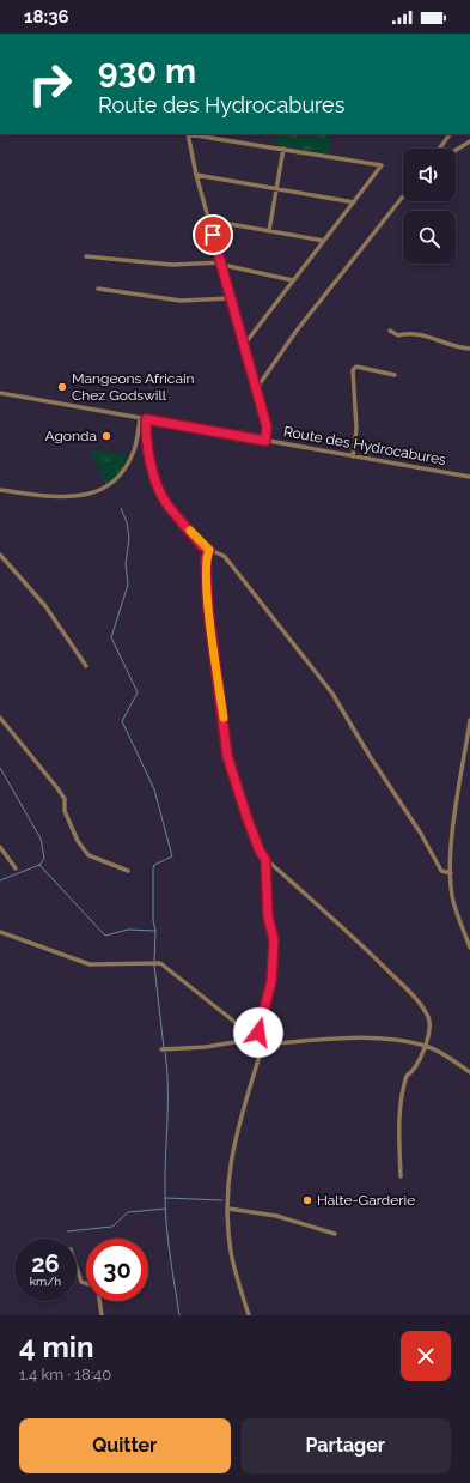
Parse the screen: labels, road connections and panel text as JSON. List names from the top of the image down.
{
  "streets": {
    "street": ["Route des Hydrocabures"]
  },
  "places": ["Mangeons Africain Chez Godswill", "Agonda", "Halte-Garderie"],
  "page": {
    "status": "18:36",
    "turn": ["930 m", "Route des Hydrocabures"],
    "speed": "26 km/h",
    "limit": "30",
    "heading": ["4 min", "1.4 km · 18:40"],
    "buttons": ["Quitter", "Partager"]
  }
}
